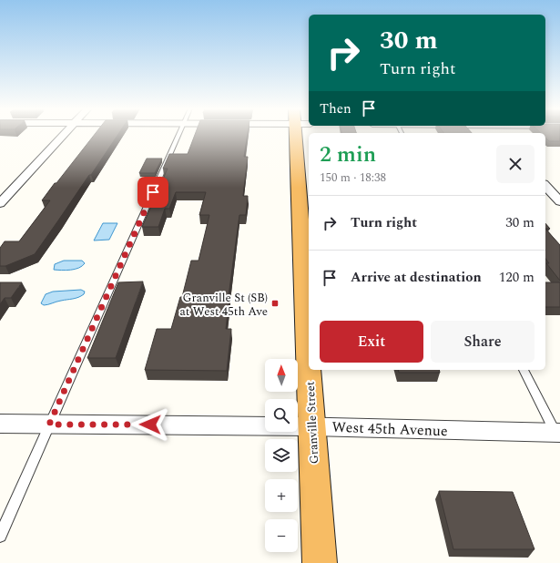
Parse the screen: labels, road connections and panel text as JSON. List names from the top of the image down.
{
  "streets": {
    "highway": ["Granville Street"],
    "street": ["West 45th Avenue"]
  },
  "crossings": [
    ["Granville Street", "West 45th Avenue"]
  ],
  "places": {
    "transit": ["Granville St (SB) at West 45th Ave"]
  },
  "north": "top",
  "page": {
    "turn": ["30 m", "Turn right"],
    "then": "Then",
    "heading": ["2 min", "150 m · 18:38"],
    "list": [
      {
        "name": "Turn right",
        "value": "30 m"
      },
      {
        "name": "Arrive at destination",
        "value": "120 m"
      }
    ],
    "buttons": ["Exit", "Share"],
    "map_buttons": ["+", "−"]
  }
}
